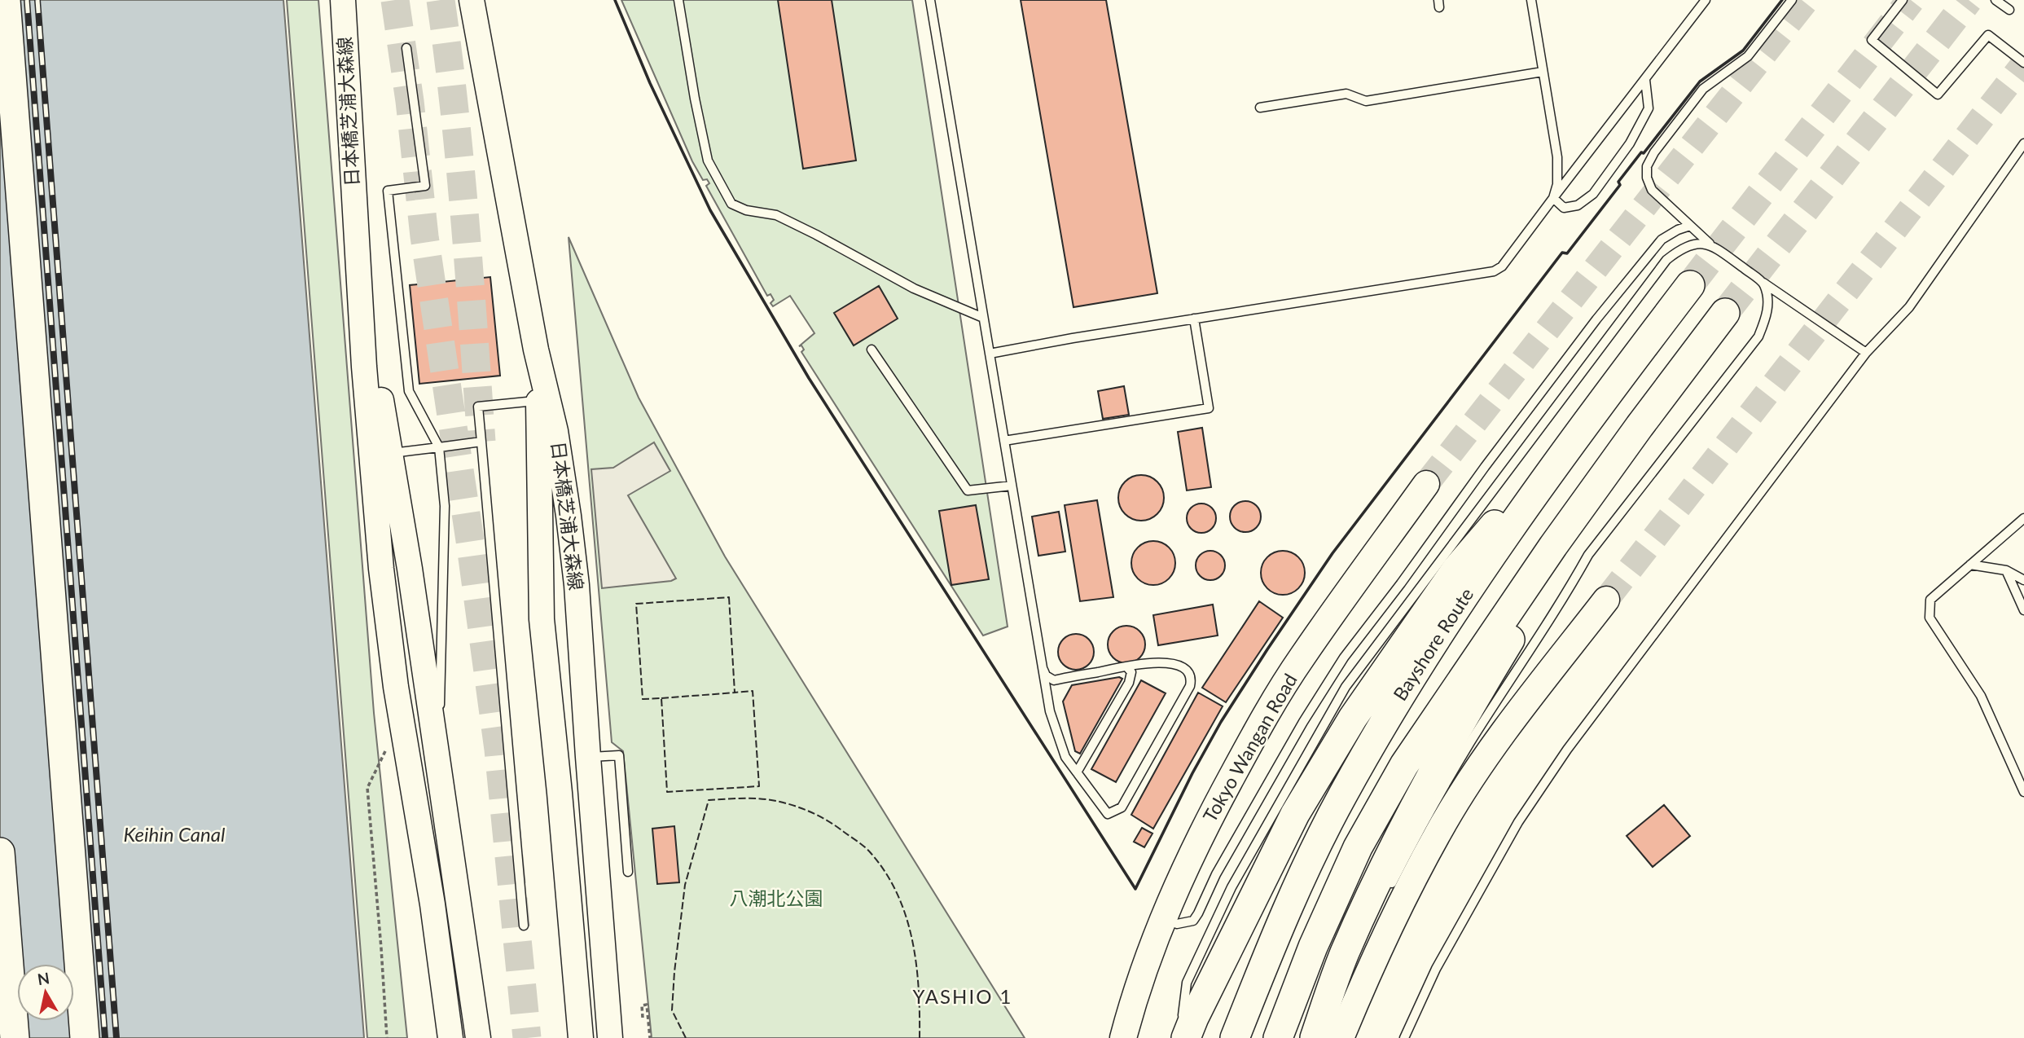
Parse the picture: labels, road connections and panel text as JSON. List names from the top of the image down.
{
  "streets": {
    "highway": ["Bayshore Route", "Tokyo Wangan Road"],
    "main road": ["日本橋芝浦大森線"]
  },
  "districts": ["YASHIO 1"],
  "water": ["Keihin Canal"],
  "parks": ["八潮北公園"],
  "north": "top"
}
